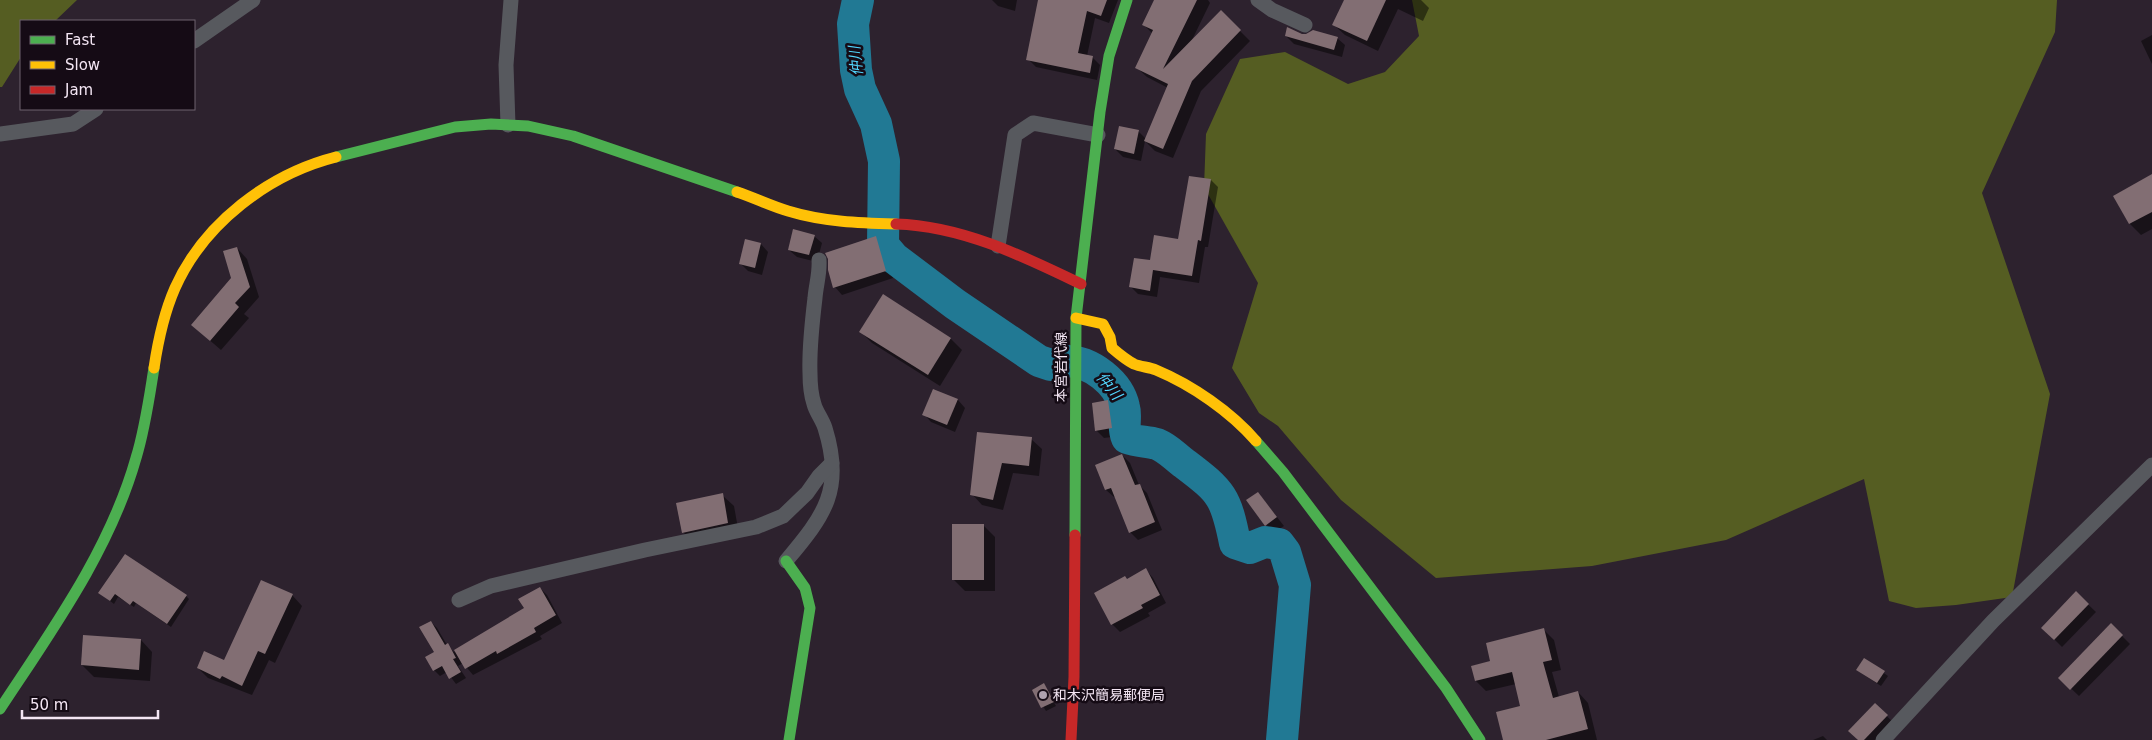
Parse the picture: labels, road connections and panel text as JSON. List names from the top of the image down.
{
  "streets": {
    "street": ["本宮岩代線"]
  },
  "water": ["仲川"],
  "places": ["和木沢簡易郵便局"],
  "legend": ["Fast", "Slow", "Jam"],
  "scale_bar": "50 m"
}
